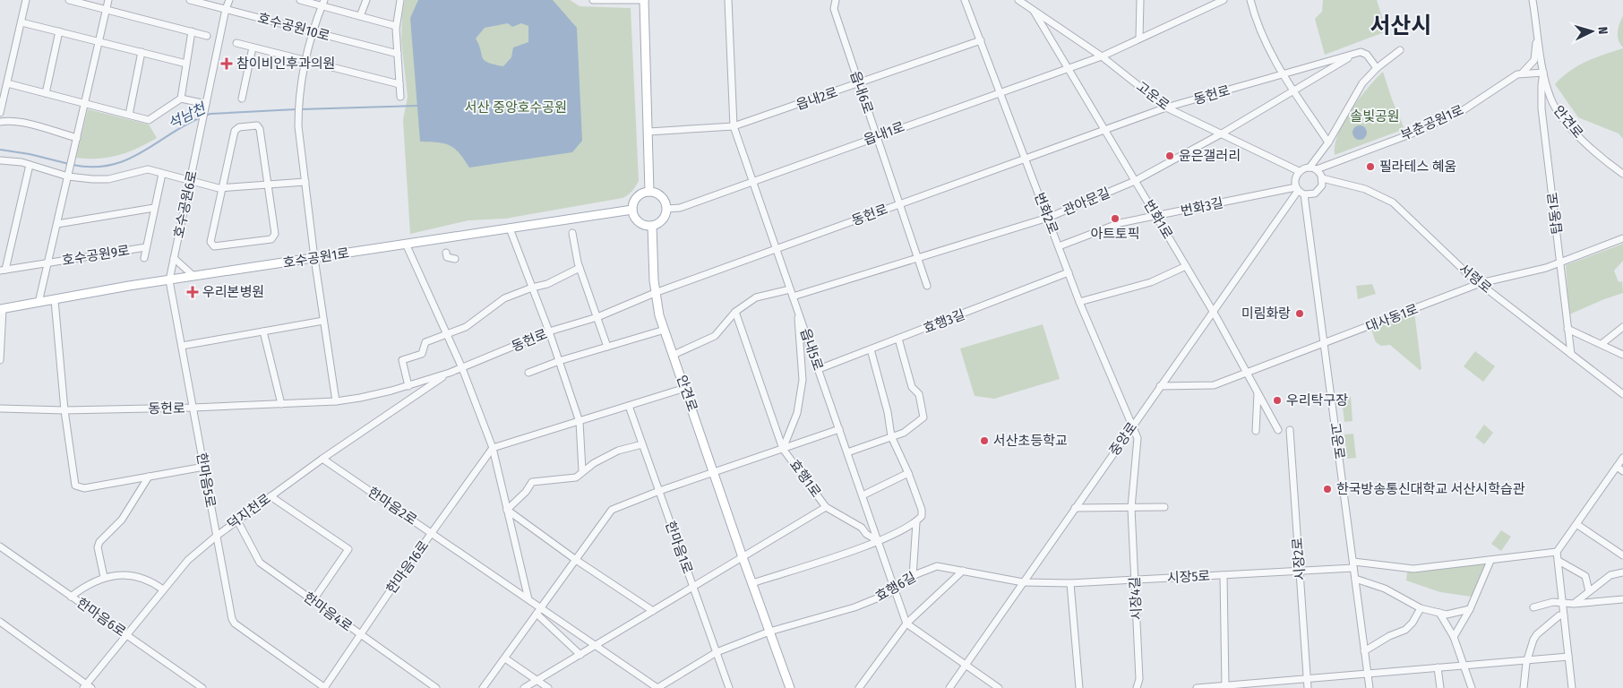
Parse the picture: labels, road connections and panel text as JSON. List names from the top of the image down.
{
  "streets": {
    "main road": ["안견로", "호수공원1로"],
    "street": [
      "호수공원10로",
      "읍내6로",
      "동헌로",
      "고운로",
      "읍내2로",
      "부춘공원1로",
      "읍내1로",
      "관아문길",
      "호수공원6로",
      "번화3길",
      "번화2로",
      "탑동1로",
      "번화1로",
      "호수공원9로",
      "서령로",
      "대사동1로",
      "효행3길",
      "읍내5로",
      "중앙로",
      "효행1로",
      "한마음5로",
      "한마음2로",
      "덕지천로",
      "한마음1로",
      "시장2로",
      "한마음16로",
      "시장5로",
      "효행6길",
      "시장4길",
      "한마음4로",
      "한마음6로"
    ]
  },
  "crossings": [
    ["읍내6로", "동헌로"],
    ["읍내6로", "읍내2로"],
    ["읍내6로", "읍내1로"],
    ["읍내6로", "관아문길"],
    ["동헌로", "고운로"],
    ["동헌로", "안견로"],
    ["동헌로", "번화2로"],
    ["동헌로", "번화1로"],
    ["동헌로", "읍내5로"],
    ["동헌로", "한마음5로"],
    ["동헌로", "덕지천로"],
    ["고운로", "부춘공원1로"],
    ["고운로", "읍내1로"],
    ["고운로", "관아문길"],
    ["고운로", "번화3길"],
    ["고운로", "번화1로"],
    ["고운로", "서령로"],
    ["고운로", "대사동1로"],
    ["고운로", "중앙로"],
    ["고운로", "시장5로"],
    ["읍내2로", "번화2로"],
    ["읍내2로", "읍내5로"],
    ["안견로", "부춘공원1로"],
    ["안견로", "읍내1로"],
    ["안견로", "탑동1로"],
    ["안견로", "호수공원1로"],
    ["안견로", "한마음2로"],
    ["안견로", "효행6길"],
    ["부춘공원1로", "번화3길"],
    ["부춘공원1로", "탑동1로"],
    ["부춘공원1로", "서령로"],
    ["부춘공원1로", "중앙로"],
    ["읍내1로", "번화2로"],
    ["읍내1로", "번화1로"],
    ["읍내1로", "호수공원1로"],
    ["읍내1로", "읍내5로"],
    ["관아문길", "번화2로"],
    ["관아문길", "번화1로"],
    ["관아문길", "읍내5로"],
    ["호수공원6로", "호수공원1로"],
    ["호수공원6로", "한마음5로"],
    ["번화3길", "번화2로"],
    ["번화3길", "번화1로"],
    ["번화3길", "서령로"],
    ["번화3길", "중앙로"],
    ["번화2로", "효행3길"],
    ["번화2로", "중앙로"],
    ["번화2로", "시장4길"],
    ["탑동1로", "서령로"],
    ["탑동1로", "대사동1로"],
    ["번화1로", "대사동1로"],
    ["번화1로", "중앙로"],
    ["호수공원1로", "한마음5로"],
    ["서령로", "대사동1로"],
    ["서령로", "중앙로"],
    ["대사동1로", "중앙로"],
    ["효행3길", "읍내5로"],
    ["읍내5로", "효행1로"],
    ["읍내5로", "효행6길"],
    ["중앙로", "시장5로"],
    ["중앙로", "효행6길"],
    ["중앙로", "시장4길"],
    ["한마음5로", "덕지천로"],
    ["한마음5로", "한마음16로"],
    ["한마음2로", "덕지천로"],
    ["한마음2로", "한마음1로"],
    ["한마음2로", "한마음16로"],
    ["한마음2로", "효행6길"],
    ["덕지천로", "한마음4로"],
    ["덕지천로", "한마음6로"],
    ["시장2로", "시장5로"],
    ["한마음16로", "한마음4로"],
    ["시장5로", "효행6길"],
    ["시장5로", "시장4길"]
  ],
  "districts": ["서산시"],
  "water": ["석남천"],
  "parks": ["서산 중앙호수공원", "솔빛공원"],
  "places": {
    "health": ["참이비인후과의원", "우리본병원"],
    "other": [
      "윤은갤러리",
      "필라테스 혜움",
      "아트토픽",
      "미림화랑",
      "우리탁구장",
      "서산초등학교",
      "한국방송통신대학교 서산시학습관"
    ]
  },
  "north": "right"
}
